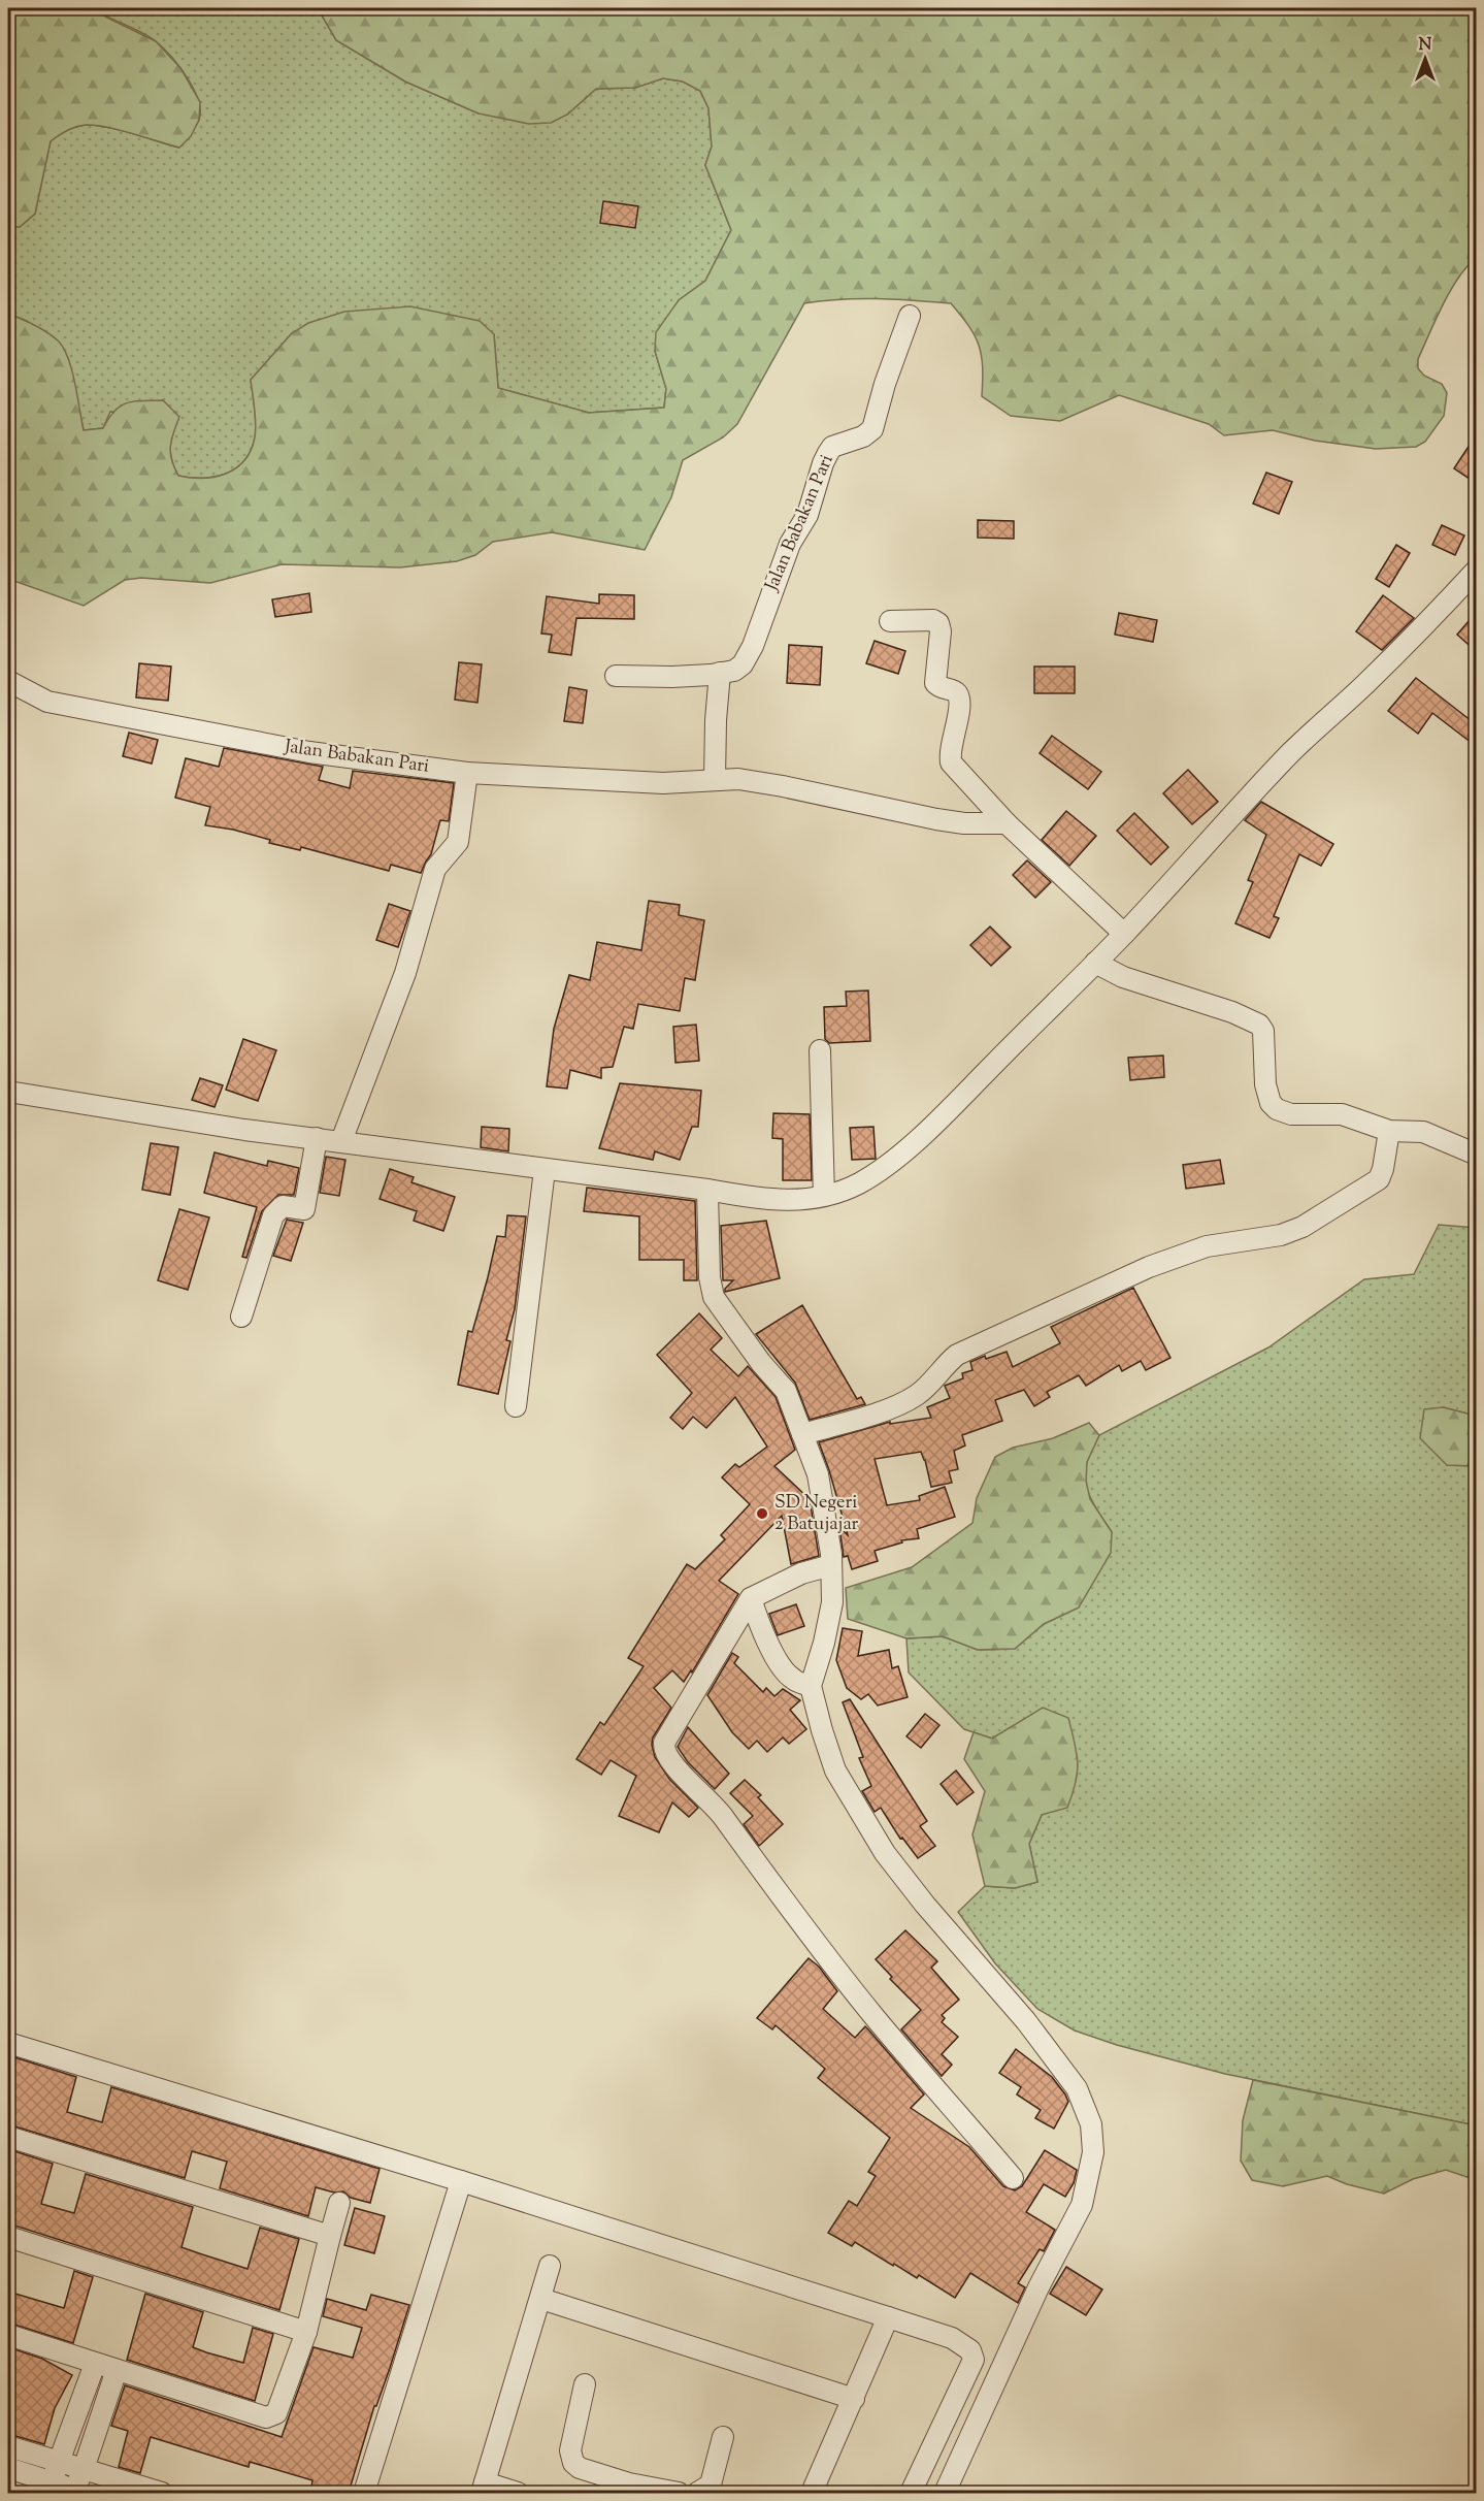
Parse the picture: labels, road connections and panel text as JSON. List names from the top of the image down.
{
  "streets": {
    "street": ["Jalan Babakan Pari"]
  },
  "places": ["SD Negeri 2 Batujajar"],
  "north": "top"
}
